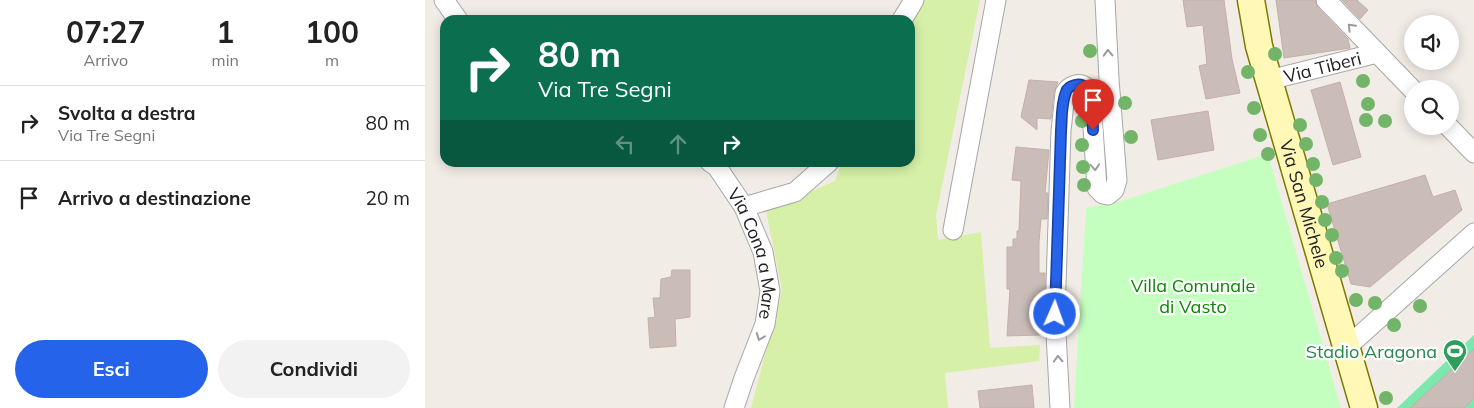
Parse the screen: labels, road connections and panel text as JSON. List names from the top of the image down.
{
  "streets": {
    "street": ["Via Tiberi", "Via San Michele", "Via Cona a Mare"]
  },
  "crossings": [
    ["Via Tiberi", "Via San Michele"]
  ],
  "one_way": ["Via Cona a Mare"],
  "parks": ["Villa Comunale di Vasto"],
  "places": {
    "sports": ["Stadio Aragona"]
  },
  "page": {
    "eta": [
      "07:27",
      "Arrivo",
      "1",
      "min",
      "100",
      "m"
    ],
    "turn": ["80 m", "Via Tre Segni"],
    "list": [
      {
        "name": "Svolta a destra",
        "note": "Via Tre Segni",
        "value": "80 m"
      },
      {
        "name": "Arrivo a destinazione",
        "value": "20 m"
      }
    ],
    "buttons": ["Esci", "Condividi"]
  }
}
